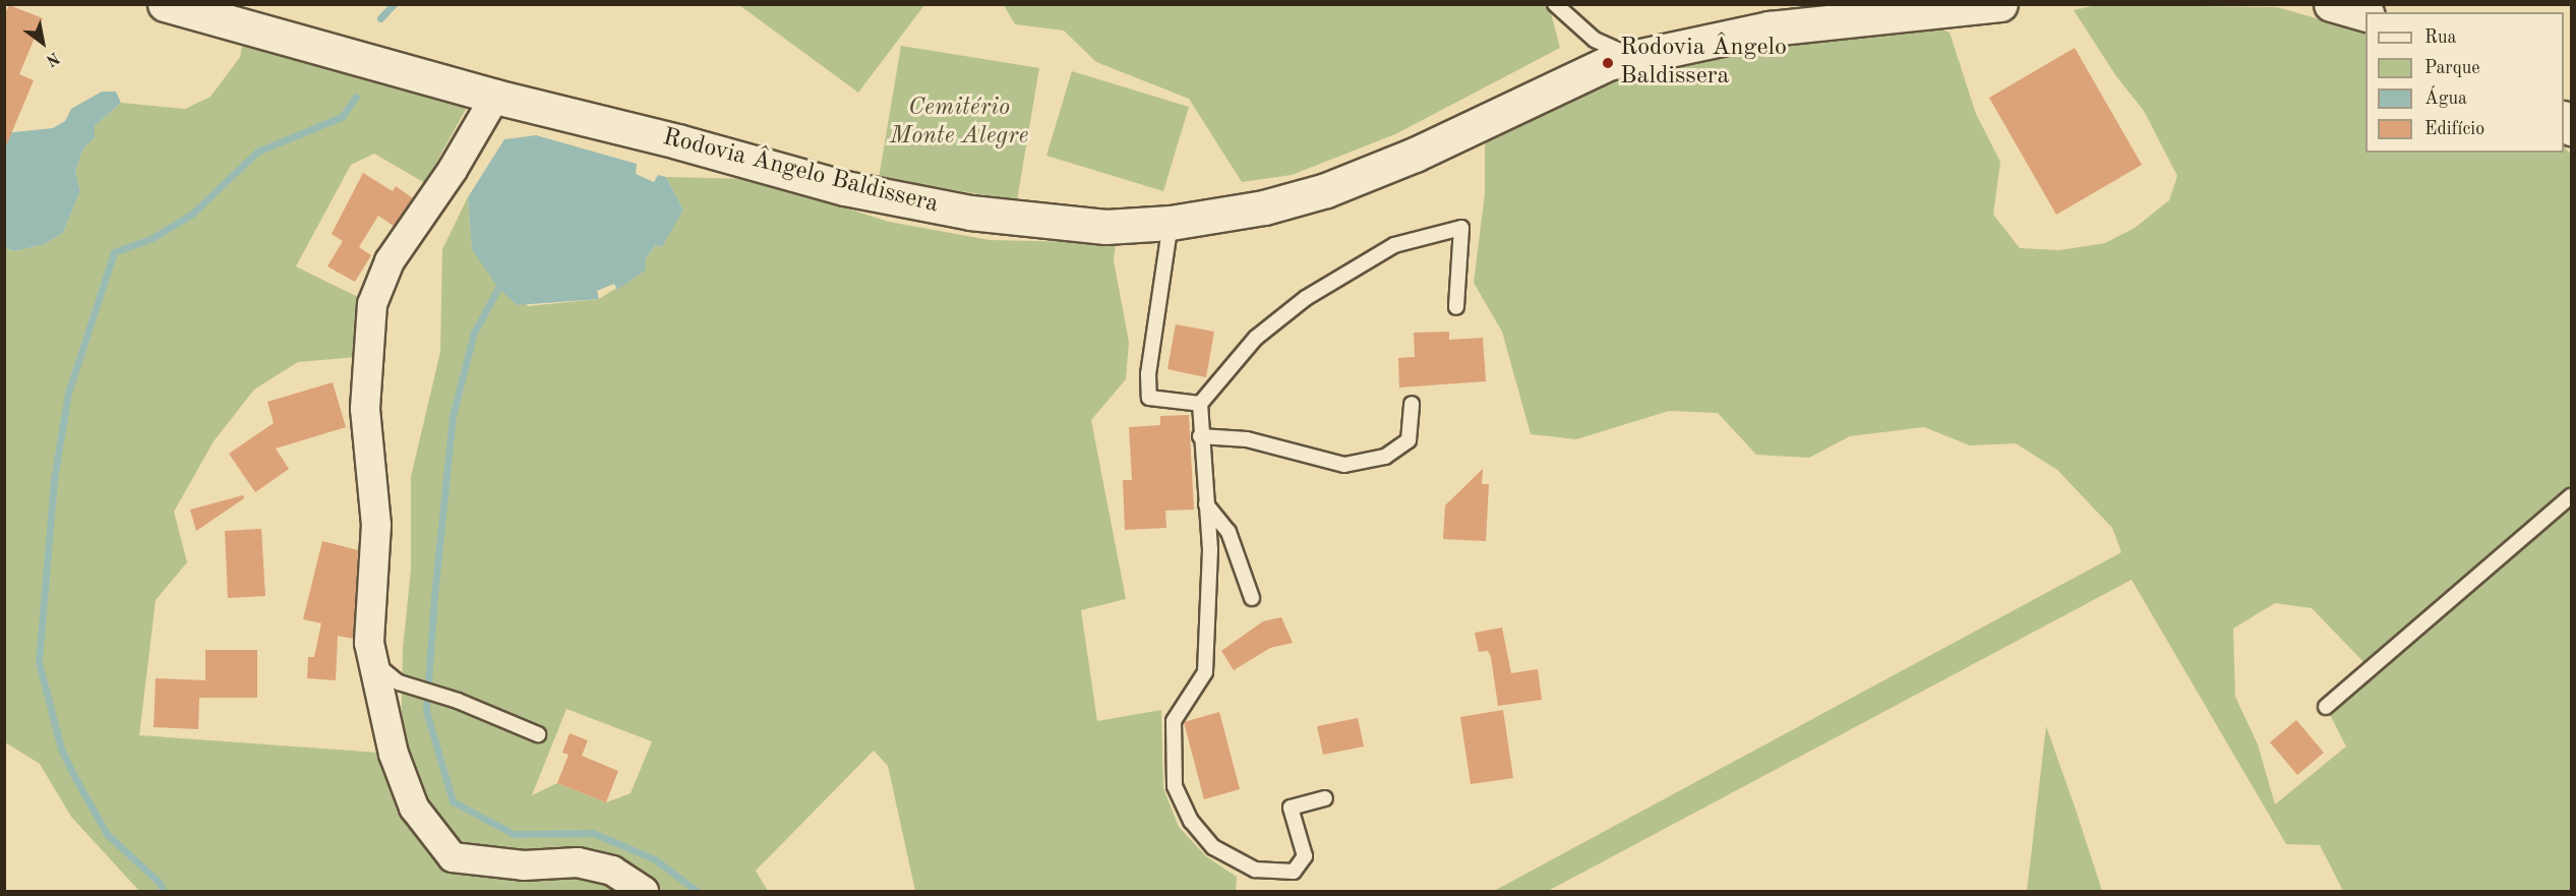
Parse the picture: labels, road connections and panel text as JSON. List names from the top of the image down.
{
  "streets": {
    "street": ["Rodovia Ângelo Baldissera"]
  },
  "parks": ["Cemitério Monte Alegre"],
  "places": ["Rodovia Ângelo Baldissera"],
  "legend": [
    "Rua",
    "Parque",
    "Água",
    "Edifício"
  ],
  "north": "bottom right"
}
